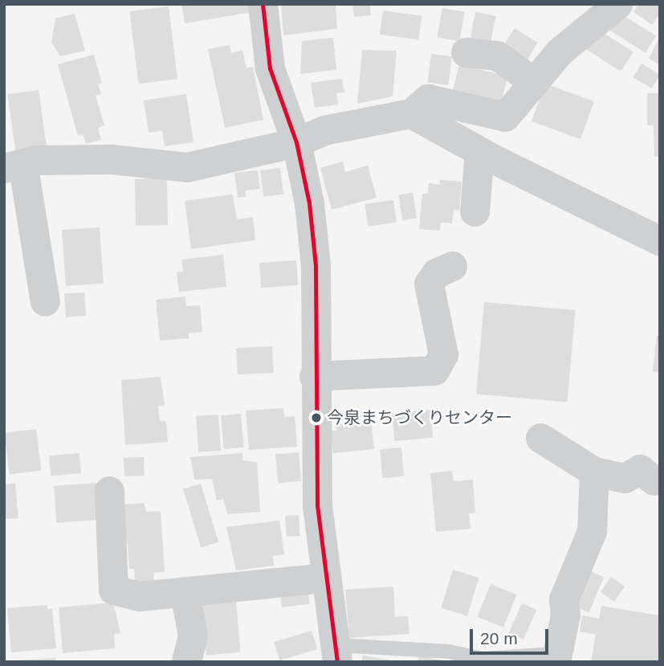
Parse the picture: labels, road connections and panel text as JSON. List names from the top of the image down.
{
  "places": ["今泉まちづくりセンター"],
  "scale_bar": "20 m"
}
